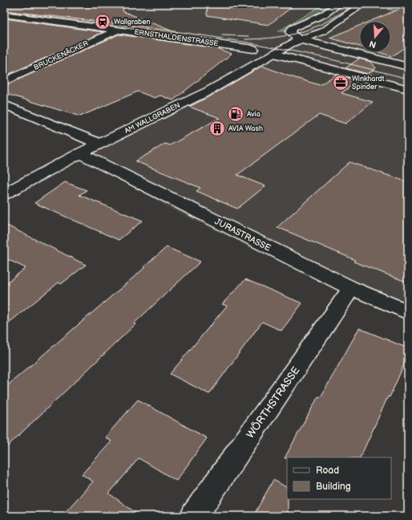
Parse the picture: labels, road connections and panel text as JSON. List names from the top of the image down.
{
  "streets": {
    "street": [
      "ERNSTHALDENSTRASSE",
      "BRUCKENÄCKER",
      "AM WALLGRABEN",
      "JURASTRASSE",
      "WÖRTHSTRASSE"
    ]
  },
  "crossings": [
    ["ERNSTHALDENSTRASSE", "BRUCKENÄCKER"],
    ["AM WALLGRABEN", "JURASTRASSE"],
    ["JURASTRASSE", "WÖRTHSTRASSE"]
  ],
  "places": {
    "station": ["Wallgraben"],
    "office": ["Winkhardt Spinder"],
    "fuel station": ["Avia"],
    "building": ["AVIA Wash"]
  },
  "legend": ["Road", "Building"],
  "north": "bottom"
}
